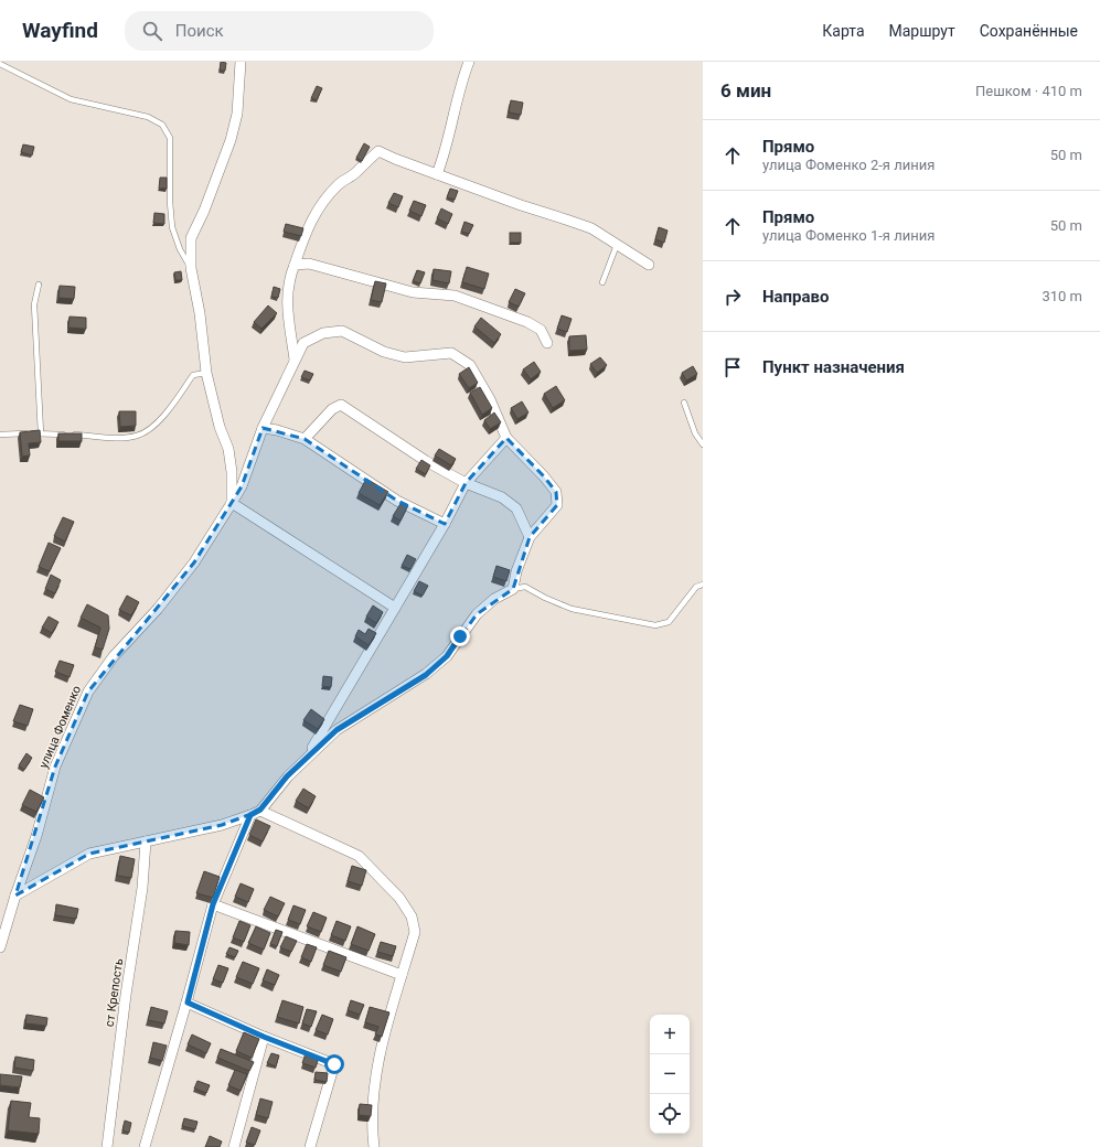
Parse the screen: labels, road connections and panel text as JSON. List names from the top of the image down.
{
  "streets": {
    "street": ["улица Фоменко", "ст Крепость"]
  },
  "page": {
    "header": "Wayfind",
    "search": "Поиск",
    "nav": ["Карта", "Маршрут", "Сохранённые"],
    "heading": ["6 мин", "Пешком · 410 m"],
    "list": [
      ["Прямо", "улица Фоменко 2-я линия", "50 m"],
      ["Прямо", "улица Фоменко 1-я линия", "50 m"],
      ["Направо", "310 m"],
      "Пункт назначения"
    ],
    "map_buttons": ["+", "−"]
  }
}
